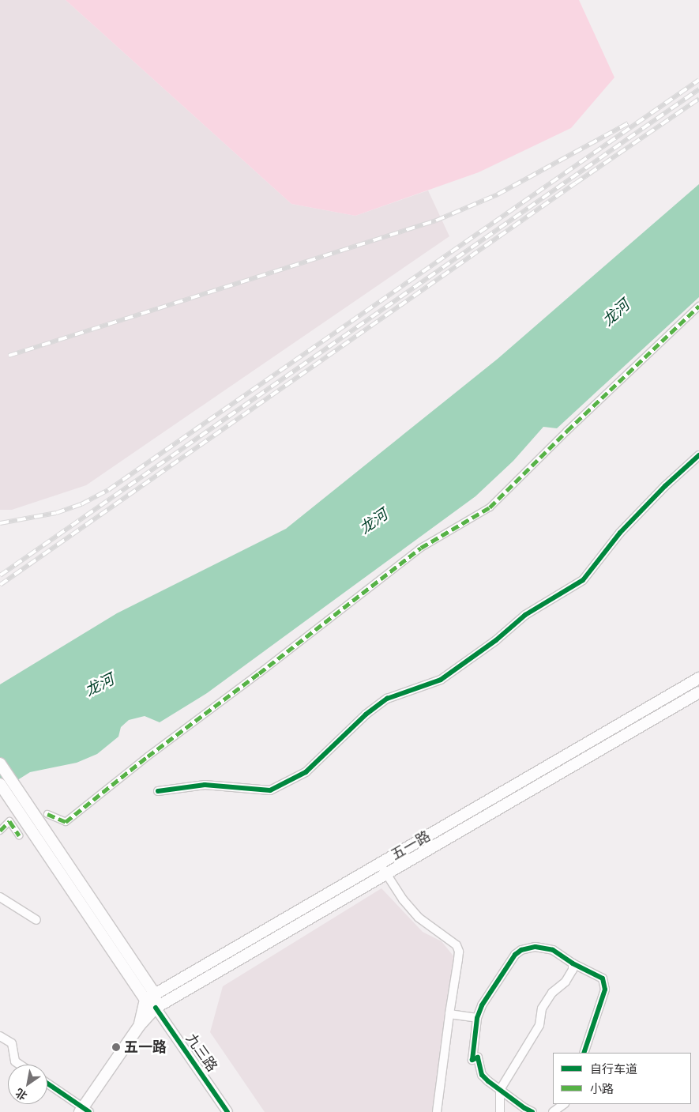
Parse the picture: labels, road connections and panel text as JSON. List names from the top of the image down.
{
  "streets": {
    "main road": ["五一路"],
    "street": ["九三路"]
  },
  "crossings": [
    ["五一路", "九三路"]
  ],
  "water": ["龙河"],
  "places": ["五一路"],
  "legend": ["自行车道", "小路"],
  "north": "bottom left"
}
